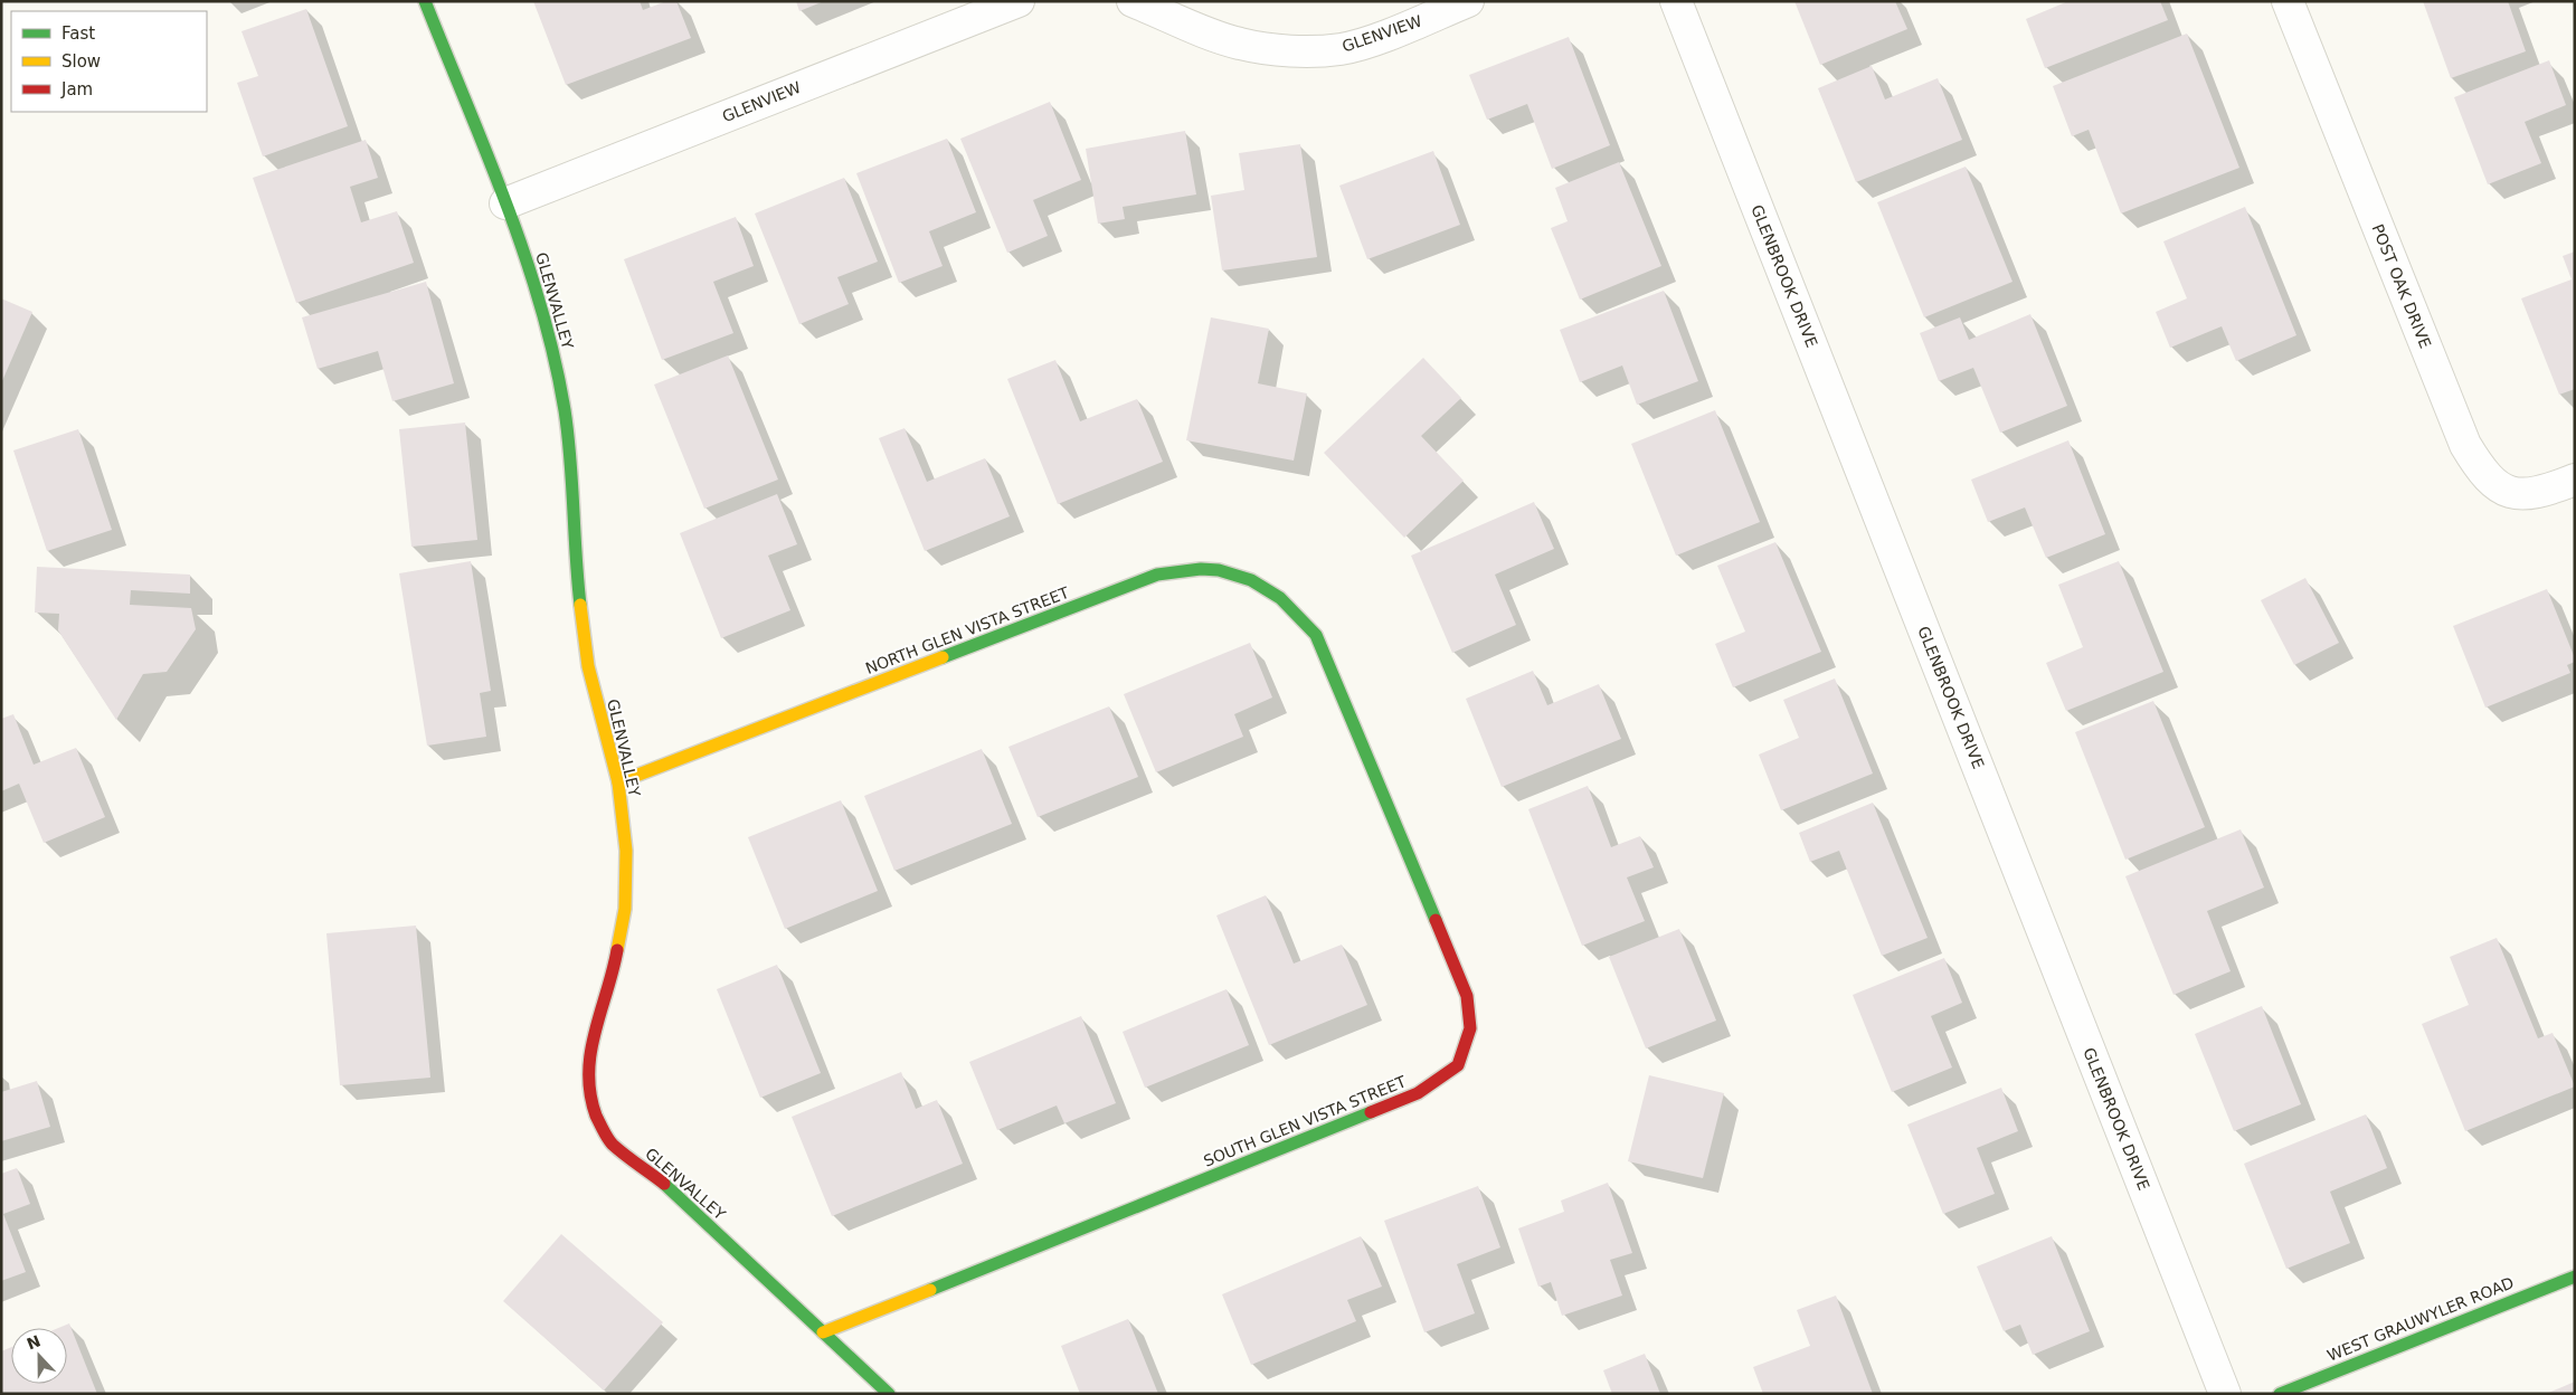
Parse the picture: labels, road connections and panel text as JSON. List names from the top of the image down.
{
  "streets": {
    "street": [
      "GLENVIEW",
      "GLENBROOK DRIVE",
      "POST OAK DRIVE",
      "GLENVALLEY",
      "NORTH GLEN VISTA STREET",
      "SOUTH GLEN VISTA STREET",
      "WEST GRAUWYLER ROAD"
    ]
  },
  "crossings": [
    ["GLENVIEW", "GLENVALLEY"],
    ["GLENVALLEY", "NORTH GLEN VISTA STREET"],
    ["GLENVALLEY", "SOUTH GLEN VISTA STREET"],
    ["NORTH GLEN VISTA STREET", "SOUTH GLEN VISTA STREET"]
  ],
  "legend": ["Fast", "Slow", "Jam"],
  "north": "top"
}
